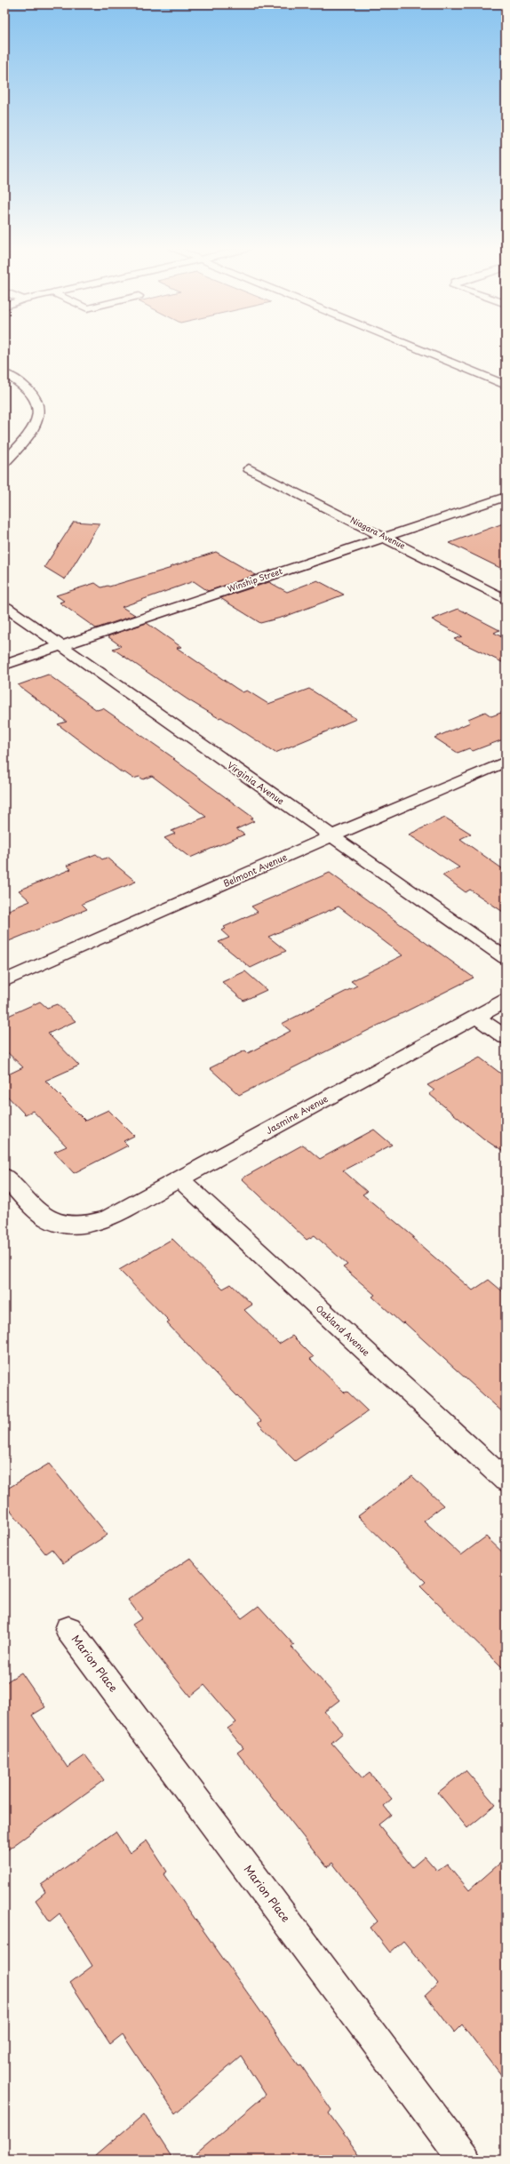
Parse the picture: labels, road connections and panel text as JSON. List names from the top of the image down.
{
  "streets": {
    "main road": [
      "Niagara Avenue",
      "Winship Street",
      "Virginia Avenue",
      "Belmont Avenue",
      "Jasmine Avenue",
      "Oakland Avenue",
      "Marion Place"
    ]
  },
  "crossings": [
    ["Niagara Avenue", "Winship Street"],
    ["Winship Street", "Virginia Avenue"],
    ["Virginia Avenue", "Belmont Avenue"],
    ["Jasmine Avenue", "Oakland Avenue"]
  ]
}
